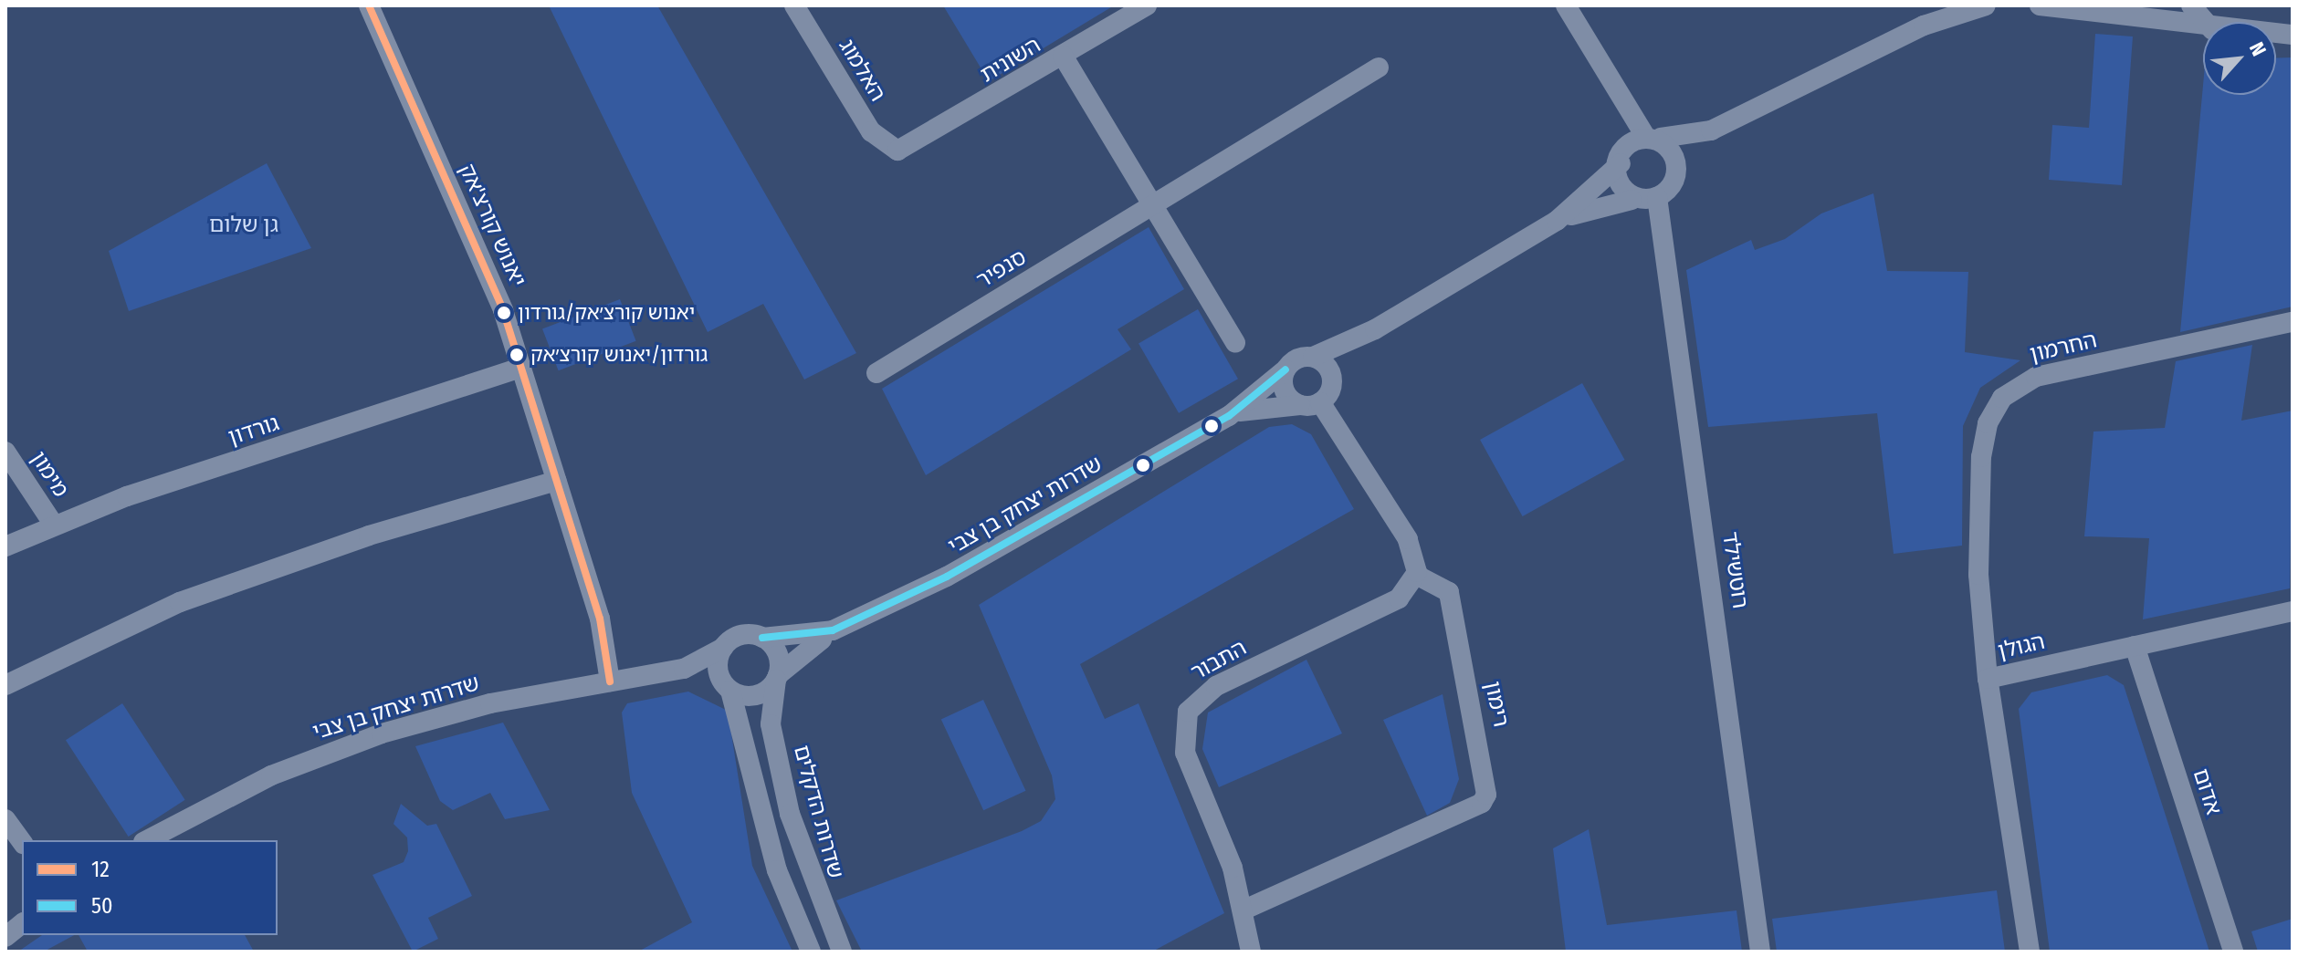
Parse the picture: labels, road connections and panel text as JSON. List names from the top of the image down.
{
  "streets": {
    "street": [
      "השונית",
      "האלמוג",
      "יאנוש קורצ'אק",
      "סנפיר",
      "החרמון",
      "גורדון",
      "מימון",
      "שדרות יצחק בן צבי",
      "רוטשילד",
      "הגולן",
      "התבור",
      "רימון",
      "אדום",
      "שדרות הדקלים"
    ]
  },
  "crossings": [
    ["השונית", "האלמוג"],
    ["יאנוש קורצ'אק", "גורדון"],
    ["יאנוש קורצ'אק", "שדרות יצחק בן צבי"],
    ["החרמון", "הגולן"],
    ["גורדון", "מימון"],
    ["שדרות יצחק בן צבי", "שדרות הדקלים"],
    ["הגולן", "אדום"],
    ["התבור", "רימון"]
  ],
  "parks": ["גן שלום"],
  "places": ["יאנוש קורצ׳אק/גורדון", "גורדון/יאנוש קורצ׳אק"],
  "lines": ["transit line 12", "transit line 50"],
  "legend": ["12", "50"],
  "north": "top right"
}
